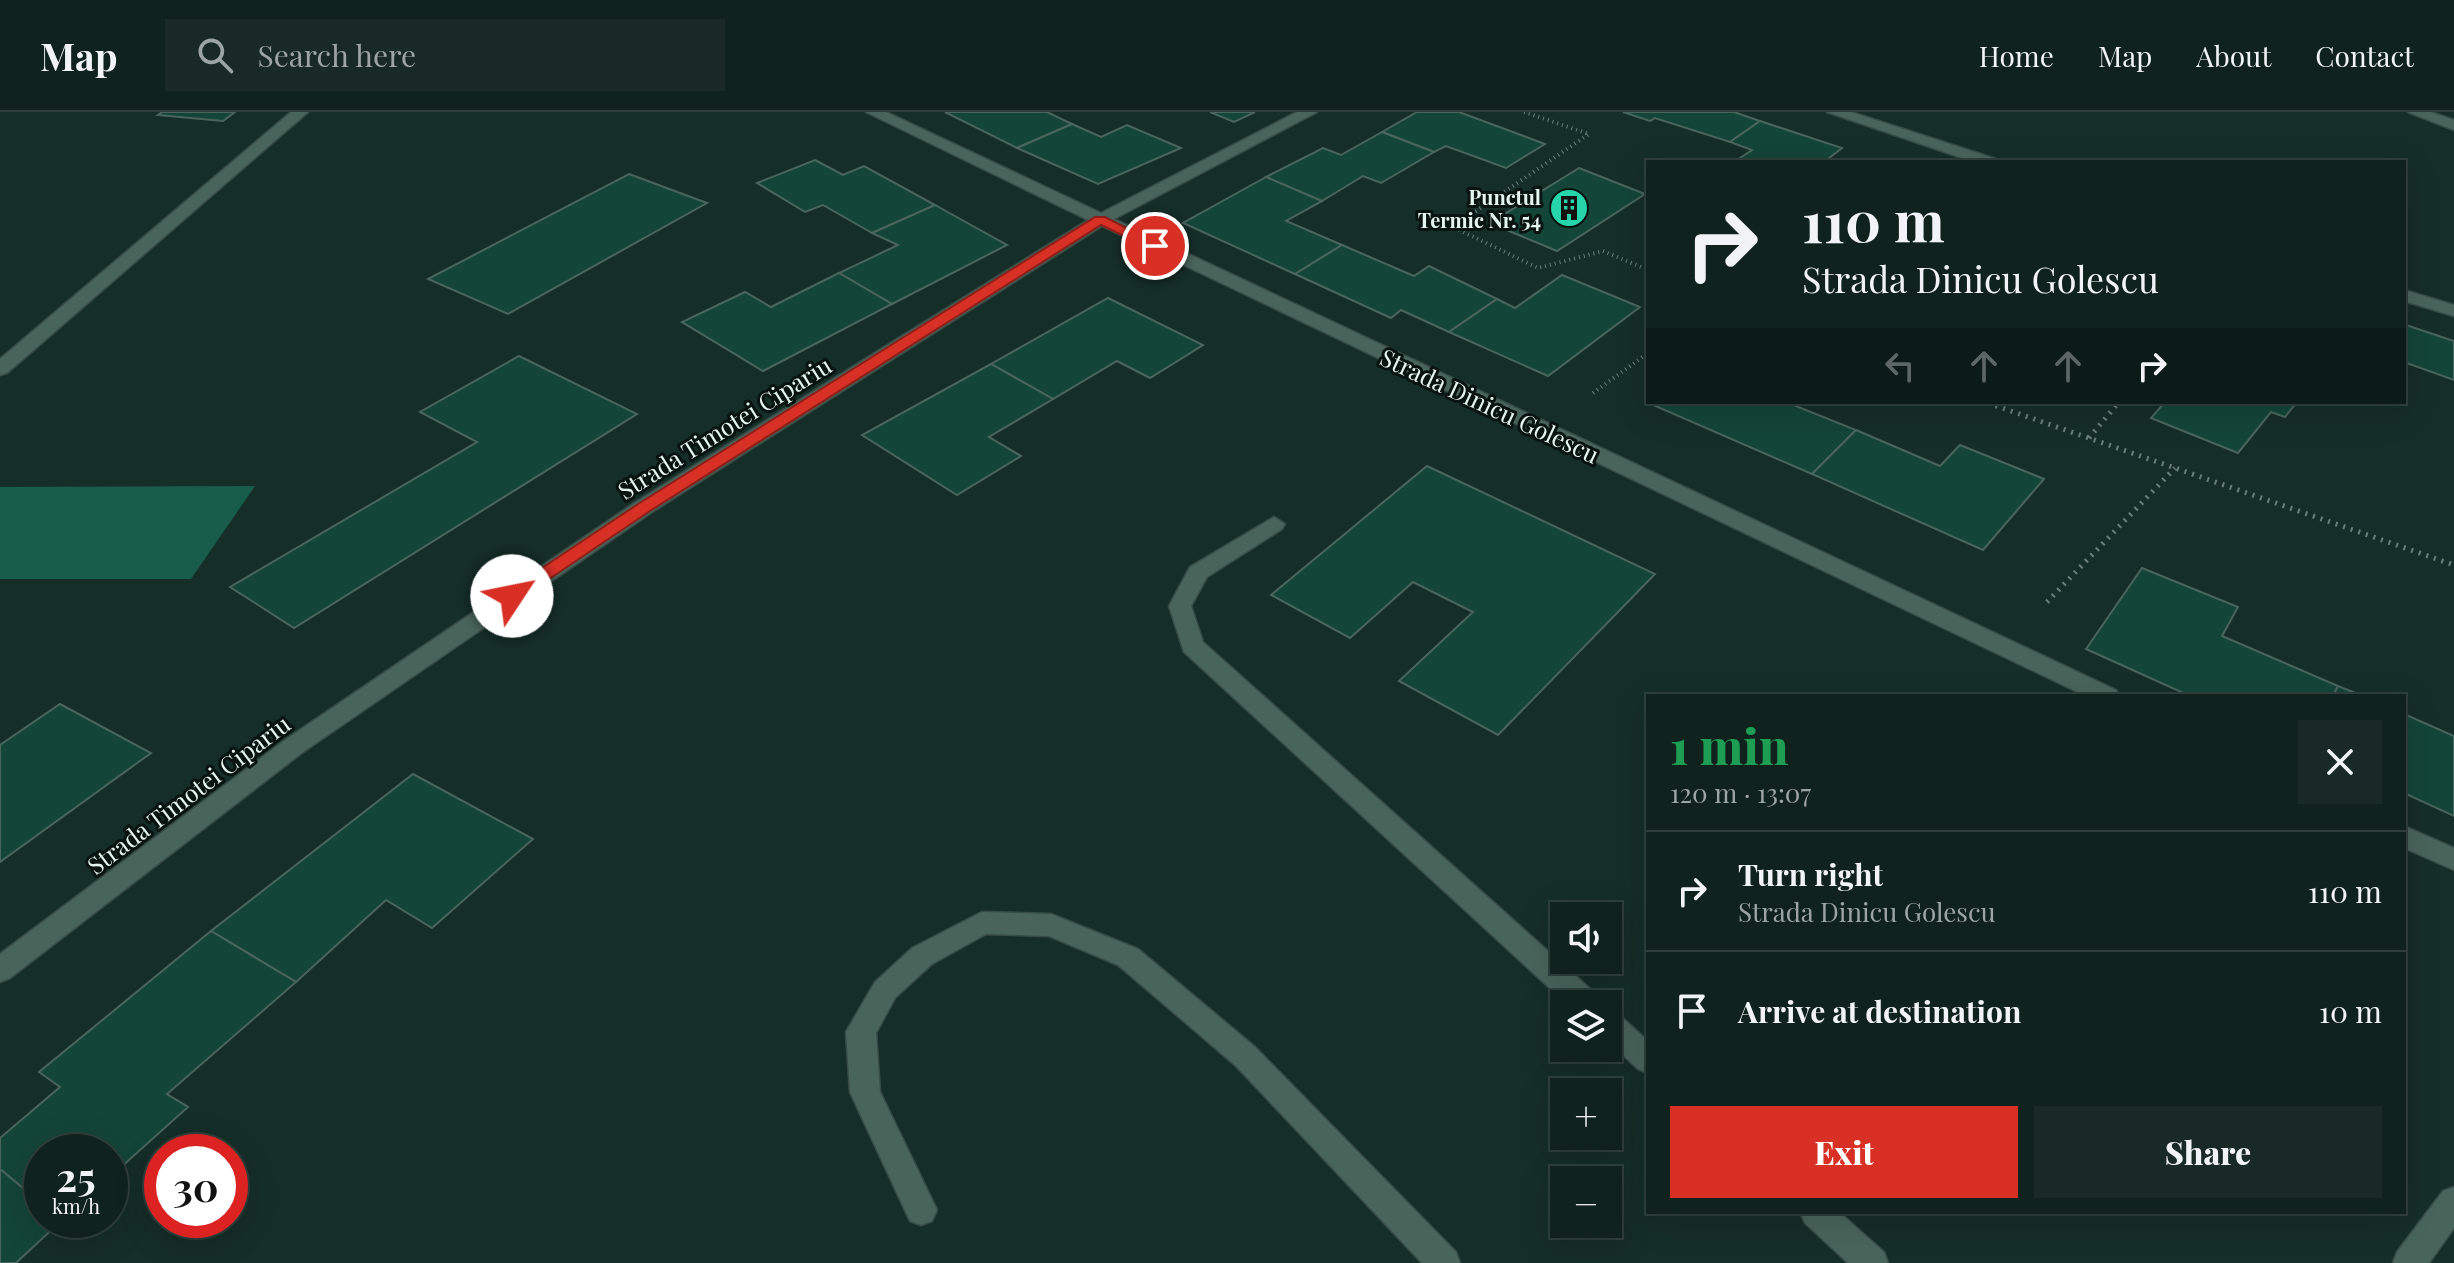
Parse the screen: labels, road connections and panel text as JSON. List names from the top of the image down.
{
  "streets": {
    "street": ["Strada Dinicu Golescu", "Strada Timotei Cipariu"]
  },
  "crossings": [
    ["Strada Dinicu Golescu", "Strada Timotei Cipariu"]
  ],
  "places": {
    "building": ["Punctul Termic Nr. 54"]
  },
  "page": {
    "header": "Map",
    "search": "Search here",
    "nav": [
      "Home",
      "Map",
      "About",
      "Contact"
    ],
    "turn": ["110 m", "Strada Dinicu Golescu"],
    "heading": ["1 min", "120 m · 13:07"],
    "list": [
      {
        "name": "Turn right",
        "note": "Strada Dinicu Golescu",
        "value": "110 m"
      },
      {
        "name": "Arrive at destination",
        "value": "10 m"
      }
    ],
    "map_buttons": ["+", "−"],
    "buttons": ["Exit", "Share"],
    "speed": "25 km/h",
    "limit": "30"
  }
}
